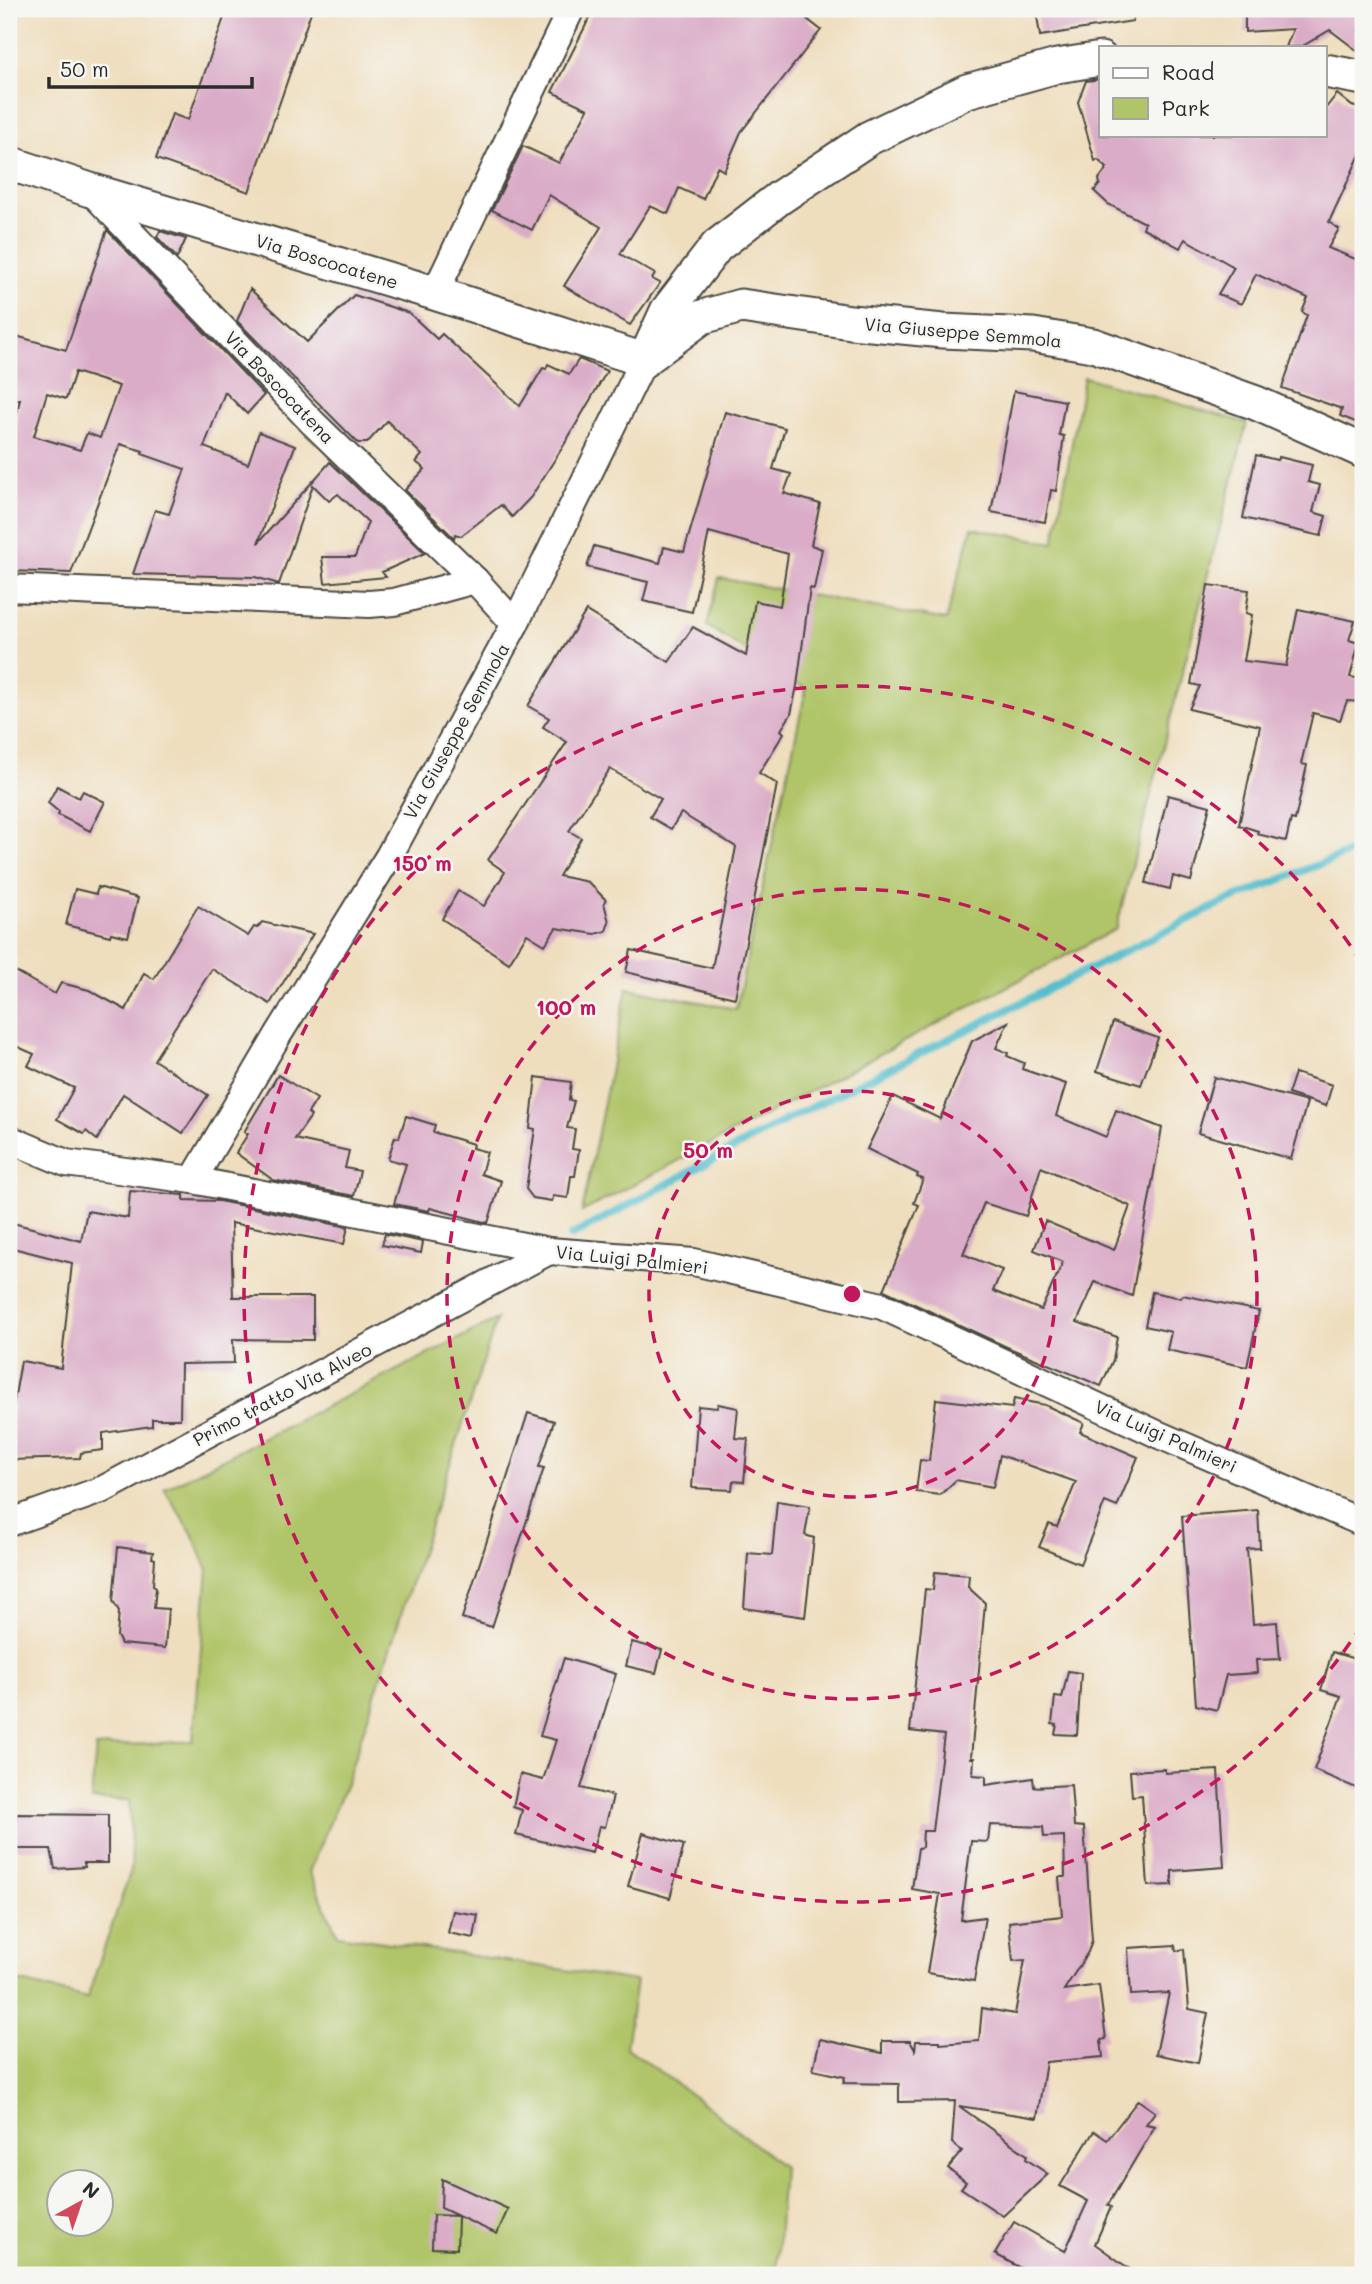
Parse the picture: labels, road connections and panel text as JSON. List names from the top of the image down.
{
  "streets": {
    "street": [
      "Via Boscocatene",
      "Via Giuseppe Semmola",
      "Via Boscocatena",
      "Via Luigi Palmieri",
      "Primo tratto Via Alveo"
    ]
  },
  "crossings": [
    ["Via Boscocatene", "Via Giuseppe Semmola"],
    ["Via Boscocatene", "Via Boscocatena"],
    ["Via Giuseppe Semmola", "Via Boscocatena"],
    ["Via Giuseppe Semmola", "Via Luigi Palmieri"],
    ["Via Luigi Palmieri", "Primo tratto Via Alveo"]
  ],
  "legend": ["Road", "Park"],
  "scale_bar": "50 m",
  "north": "top right",
  "rings": ["150 m", "100 m", "50 m"]
}
